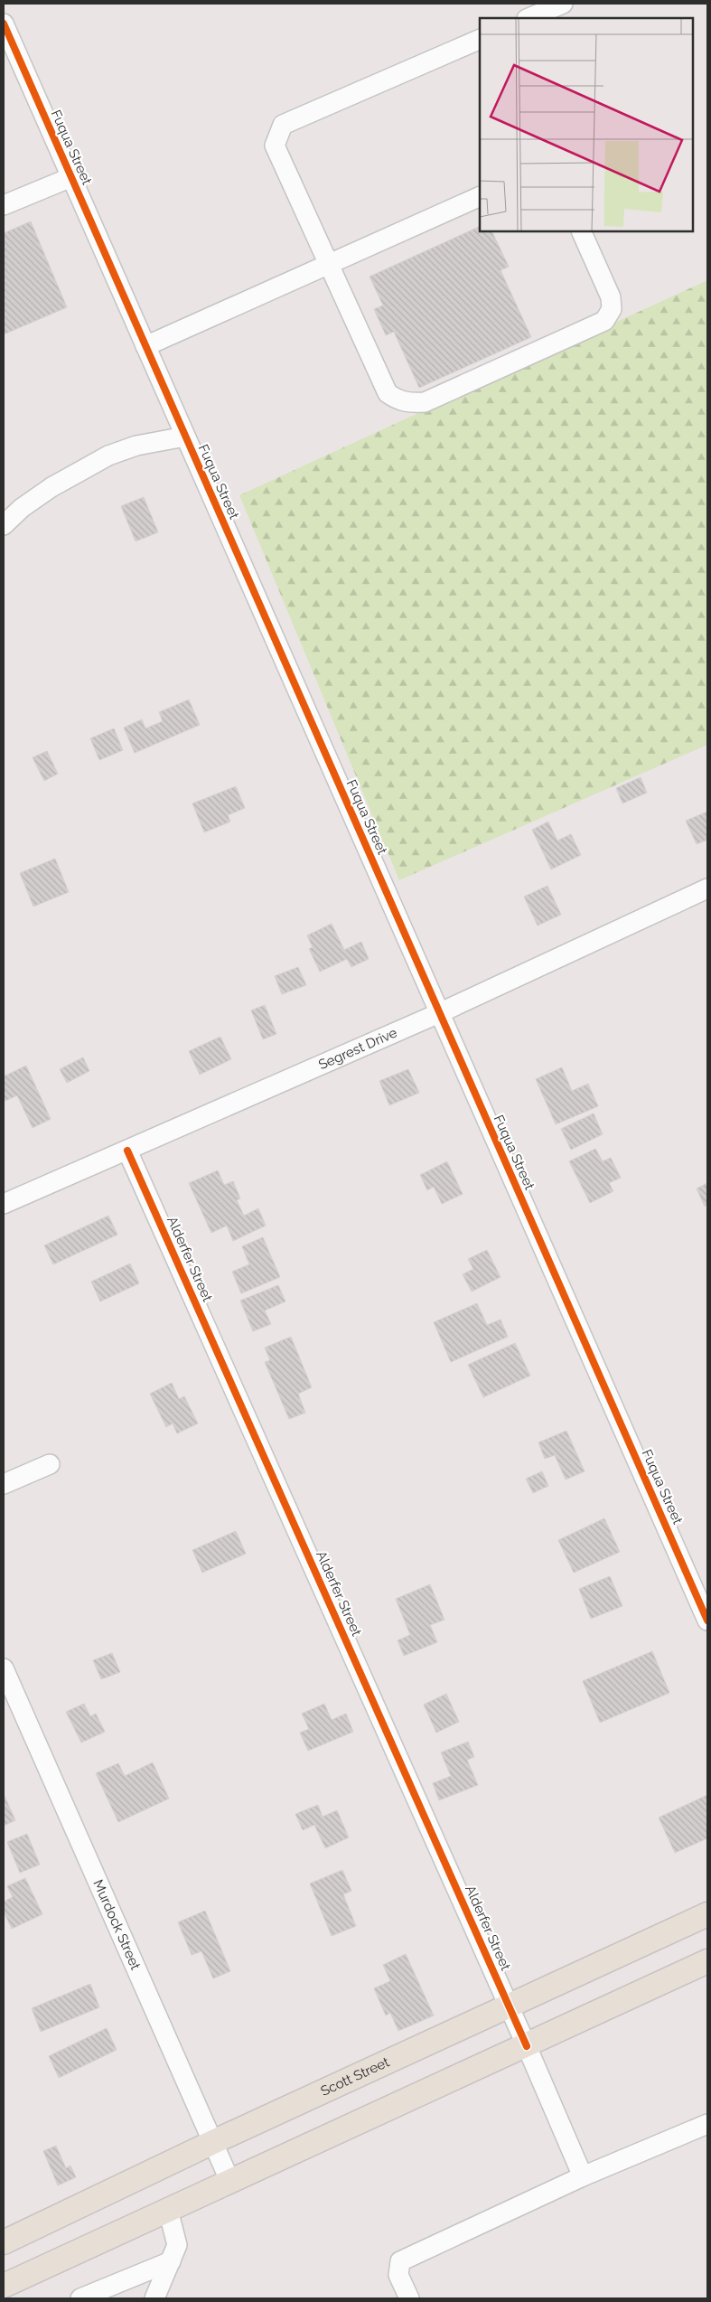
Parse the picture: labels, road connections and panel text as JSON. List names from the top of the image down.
{
  "streets": {
    "main road": ["Scott Street"],
    "street": [
      "Fuqua Street",
      "Segrest Drive",
      "Alderfer Street",
      "Murdock Street"
    ]
  },
  "crossings": [
    ["Fuqua Street", "Segrest Drive"],
    ["Segrest Drive", "Alderfer Street"],
    ["Alderfer Street", "Scott Street"],
    ["Murdock Street", "Scott Street"]
  ]
}
